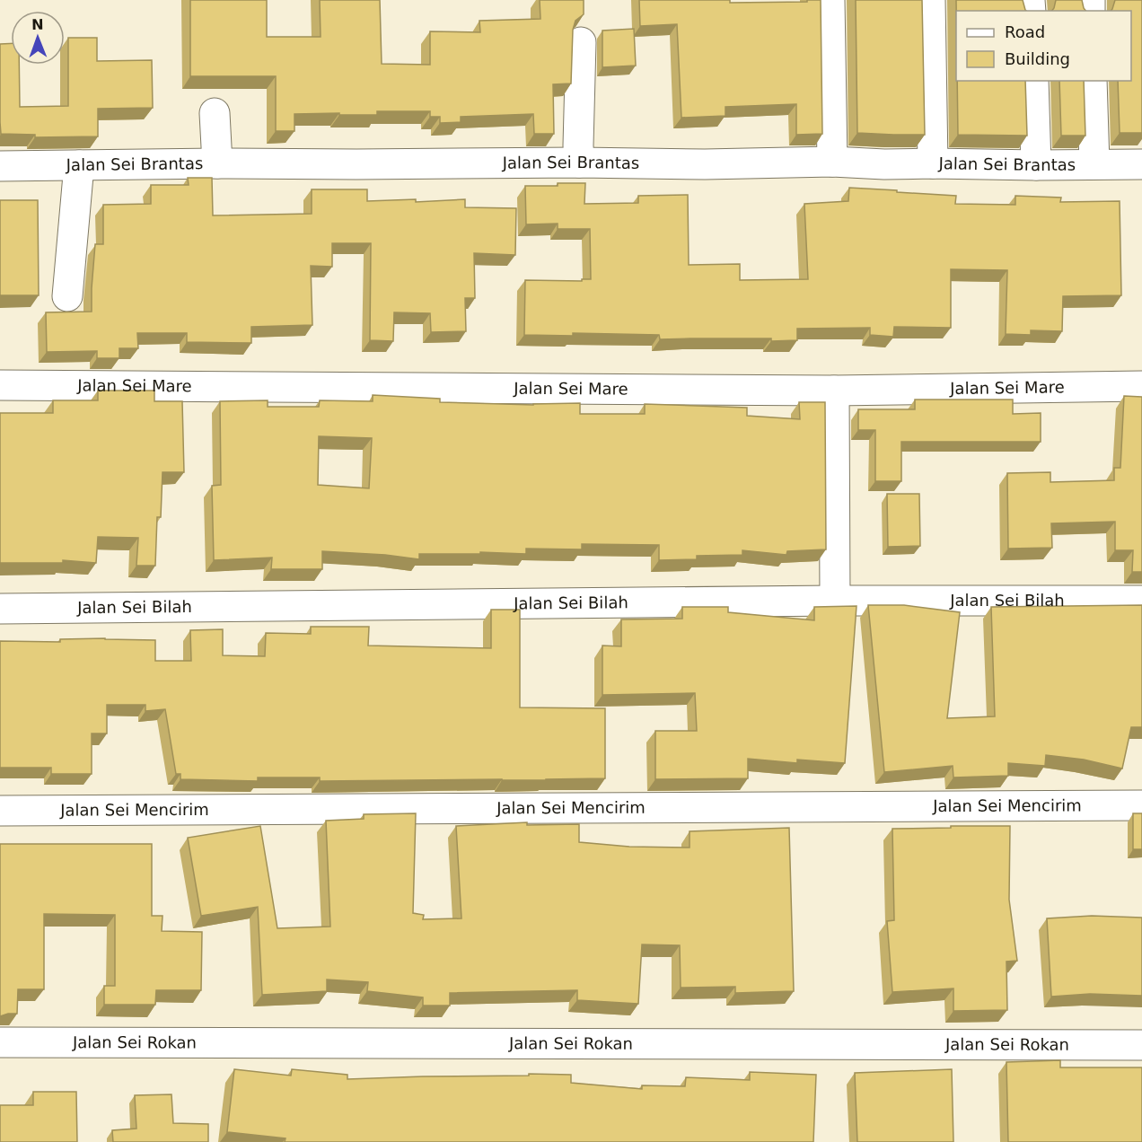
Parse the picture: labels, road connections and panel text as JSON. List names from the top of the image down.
{
  "streets": {
    "street": [
      "Jalan Sei Brantas",
      "Jalan Sei Mare",
      "Jalan Sei Bilah",
      "Jalan Sei Mencirim",
      "Jalan Sei Rokan"
    ]
  },
  "legend": ["Road", "Building"],
  "north": "top"
}
